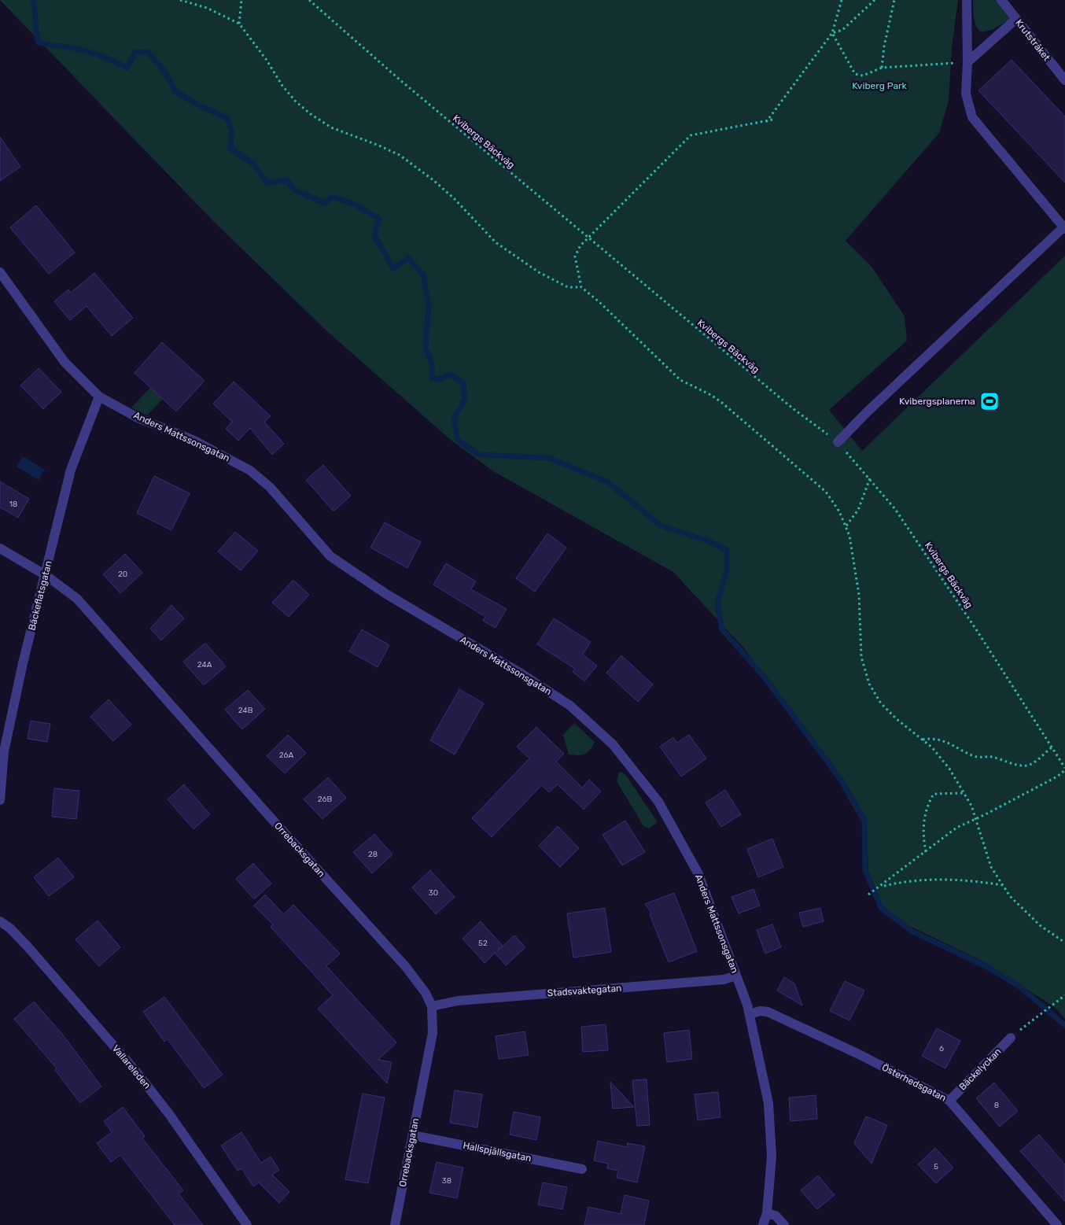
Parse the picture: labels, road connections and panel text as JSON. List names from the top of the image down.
{
  "streets": {
    "street": [
      "Krutstråket",
      "Anders Mattssonsgatan",
      "Bäckeflatsgatan",
      "Orrebacksgatan",
      "Stadsvaktegatan",
      "Vallareleden",
      "Bäckelyckan",
      "Österhedsgatan",
      "Hallspjällsgatan"
    ],
    "path": ["Kvibergs Bäckväg"]
  },
  "crossings": [
    ["Anders Mattssonsgatan", "Bäckeflatsgatan"],
    ["Anders Mattssonsgatan", "Stadsvaktegatan"],
    ["Anders Mattssonsgatan", "Österhedsgatan"],
    ["Bäckeflatsgatan", "Orrebacksgatan"],
    ["Orrebacksgatan", "Stadsvaktegatan"],
    ["Orrebacksgatan", "Hallspjällsgatan"],
    ["Bäckelyckan", "Österhedsgatan"]
  ],
  "parks": ["Kviberg Park"],
  "places": {
    "sports": ["Kvibergsplanerna"]
  },
  "house_numbers": [
    "18",
    "20",
    "24A",
    "24B",
    "26A",
    "26B",
    "28",
    "30",
    "52",
    "6",
    "8",
    "5",
    "38"
  ]
}
